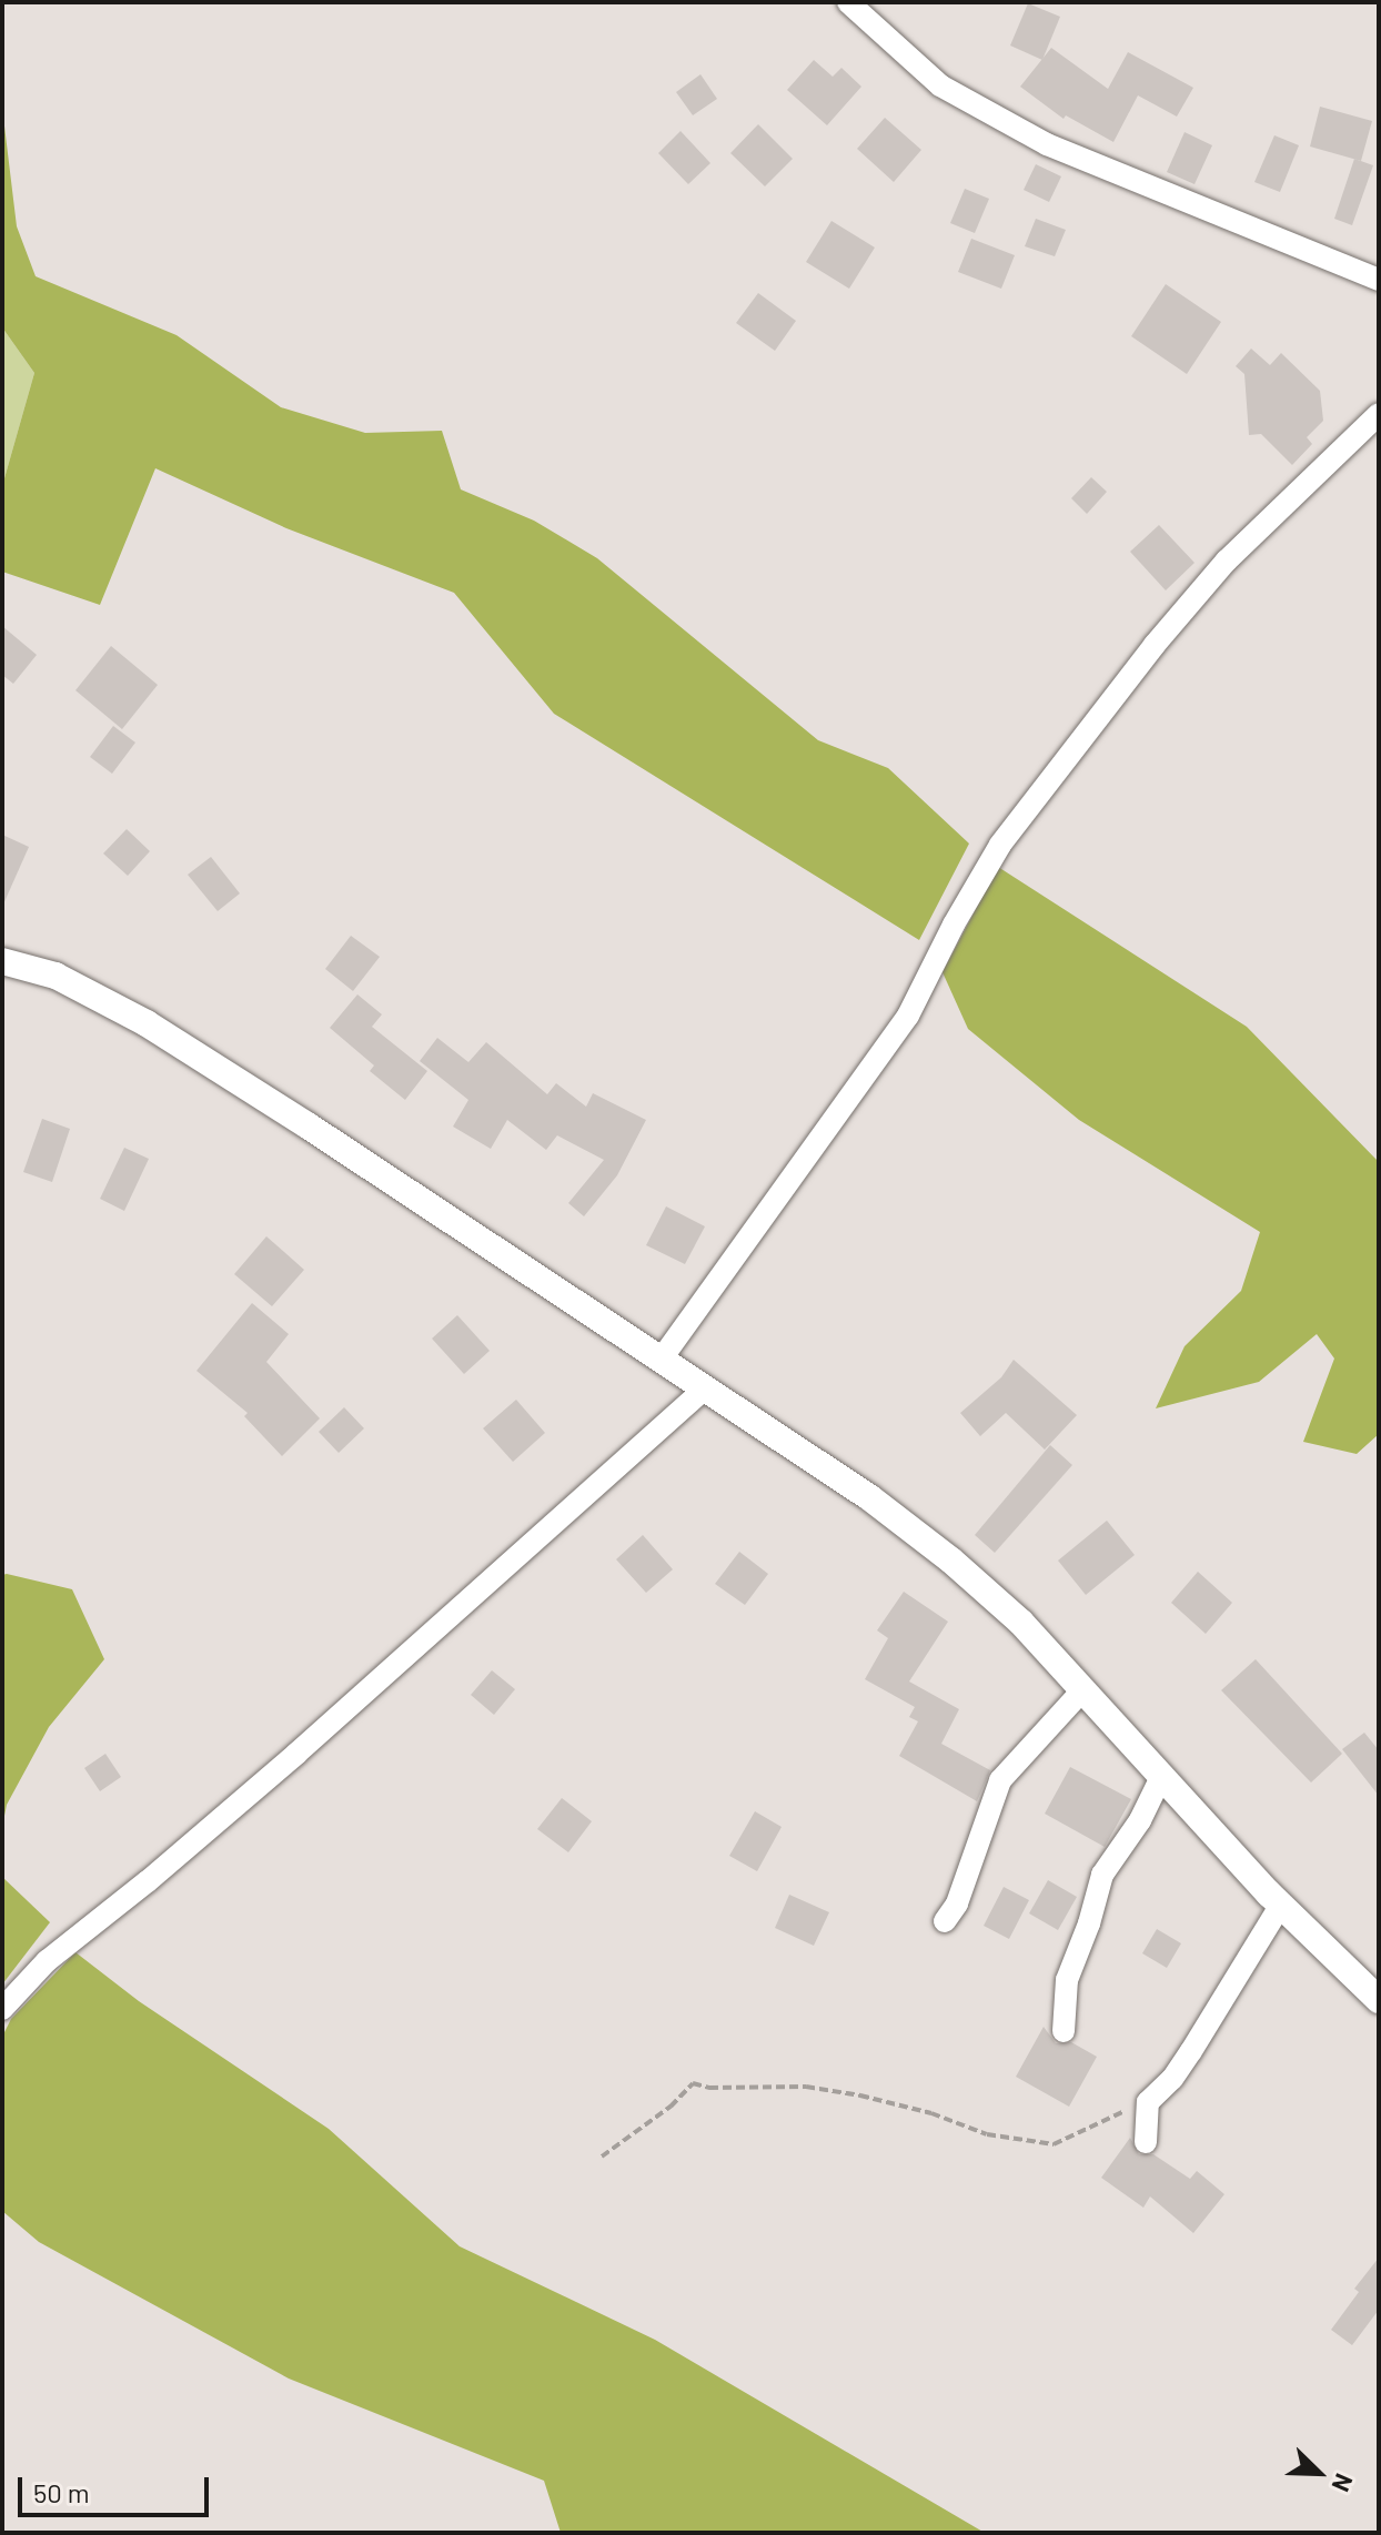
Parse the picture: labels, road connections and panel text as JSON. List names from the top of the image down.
{
  "scale_bar": "50 m",
  "north": "bottom right"
}
